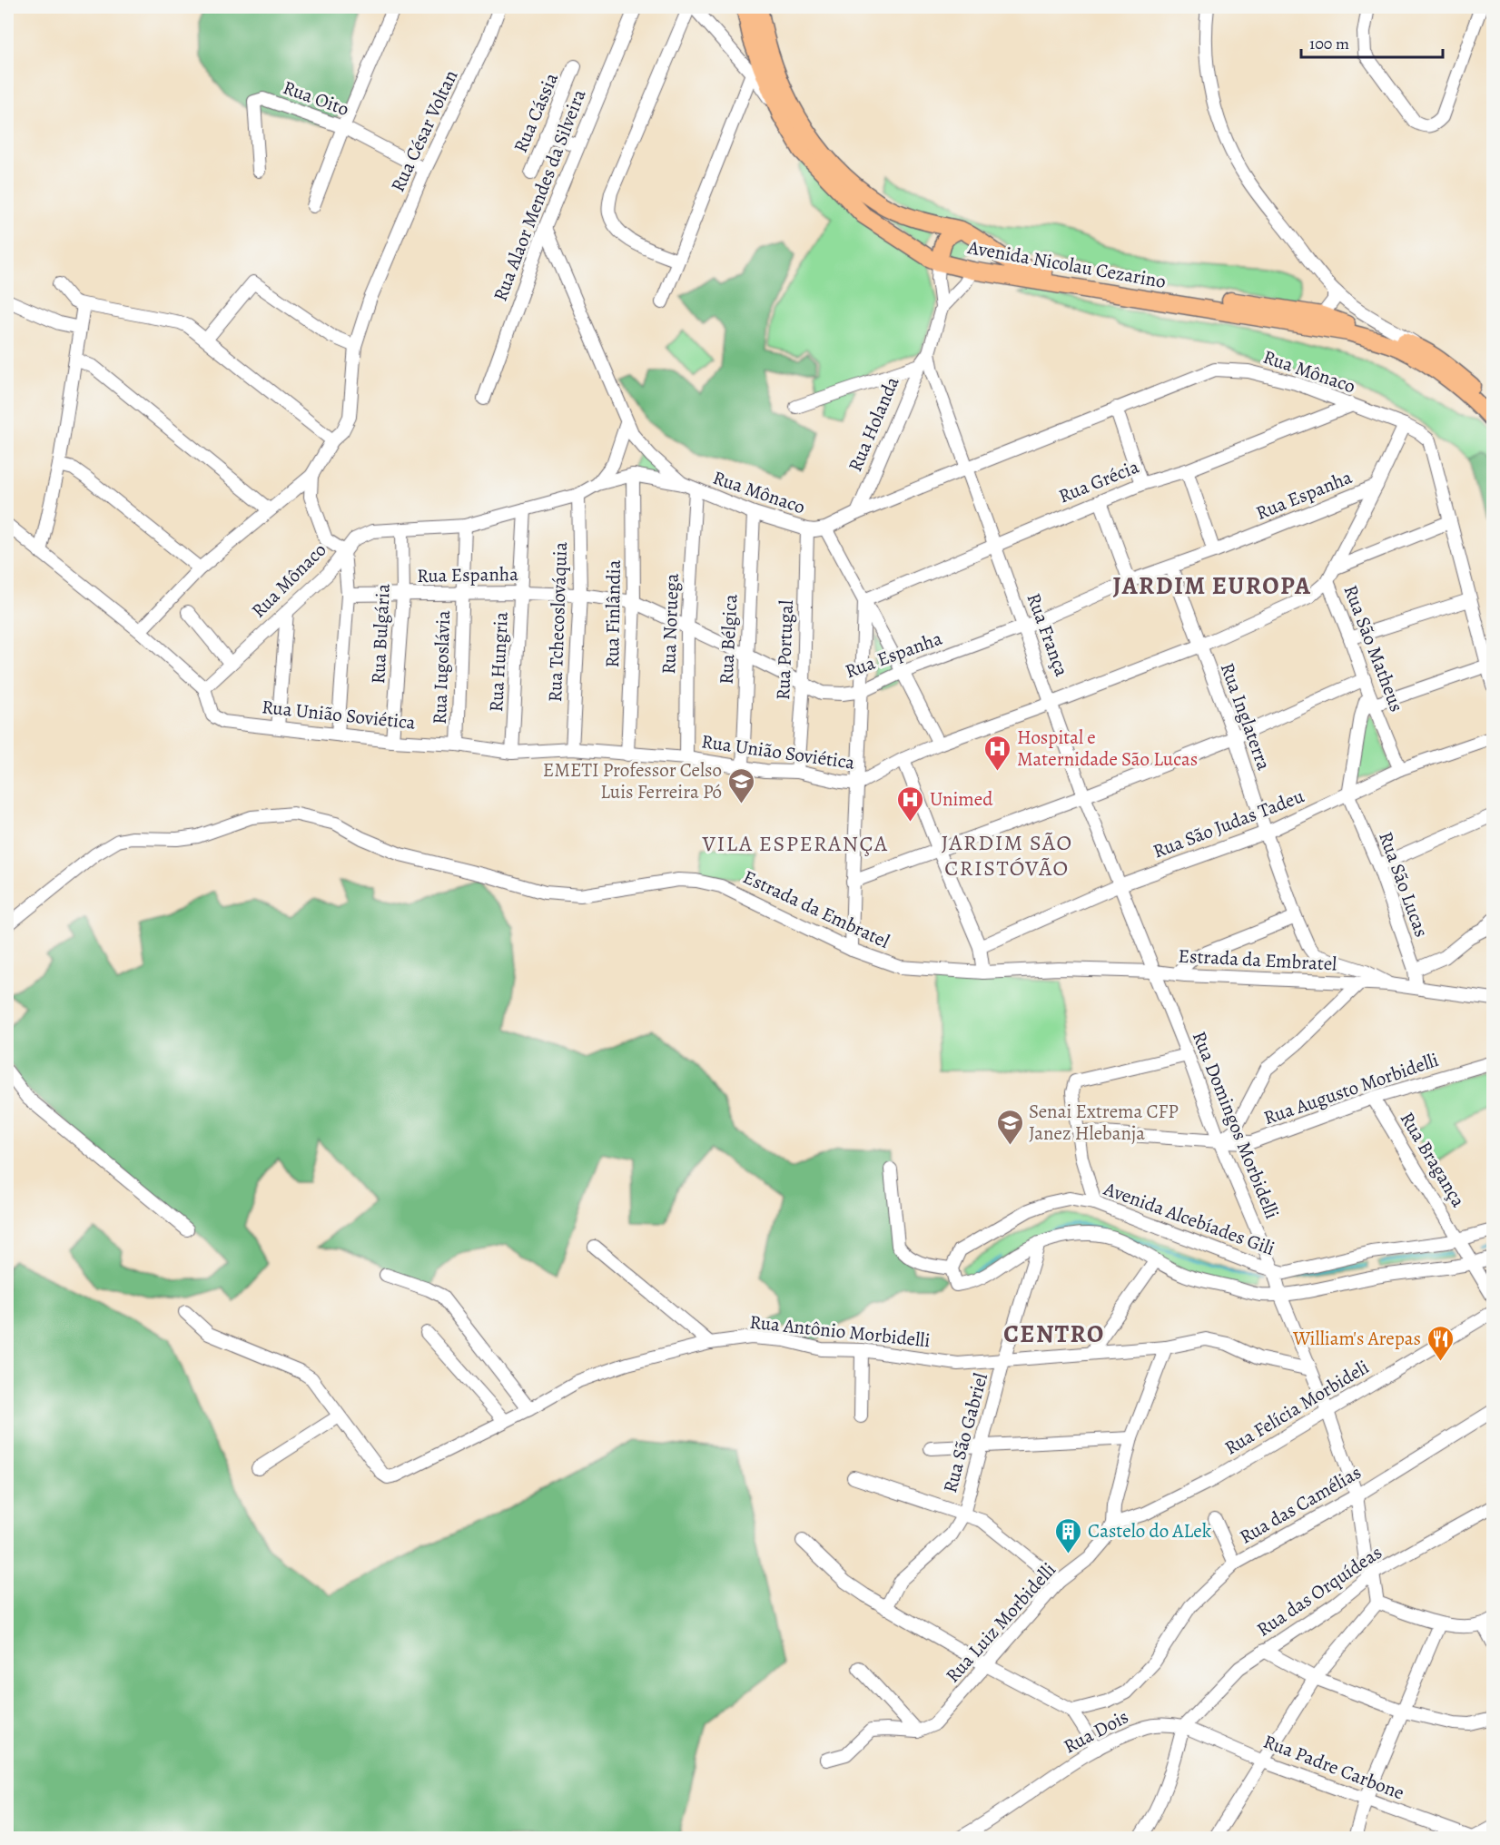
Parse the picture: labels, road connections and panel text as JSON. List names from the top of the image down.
{
  "streets": {
    "main road": ["Avenida Nicolau Cezarino"],
    "street": [
      "Rua Oito",
      "Rua Cássia",
      "Rua César Voltan",
      "Rua Alaor Mendes da Silveira",
      "Rua Mônaco",
      "Rua Holanda",
      "Rua Grécia",
      "Rua Espanha",
      "Rua Finlândia",
      "Rua Tchecoslováquia",
      "Rua Noruega",
      "Rua Bulgária",
      "Rua França",
      "Rua Bélgica",
      "Rua São Matheus",
      "Rua Portugal",
      "Rua Hungria",
      "Rua Iugoslávia",
      "Rua União Soviética",
      "Rua Inglaterra",
      "Rua São Judas Tadeu",
      "Rua São Lucas",
      "Estrada da Embratel",
      "Rua Augusto Morbidelli",
      "Rua Domingos Morbidelli",
      "Rua Bragança",
      "Avenida Alcebíades Gili",
      "Rua Antônio Morbidelli",
      "Rua Felícia Morbideli",
      "Rua São Gabriel",
      "Rua das Camélias",
      "Rua das Orquídeas",
      "Rua Luiz Morbidelli",
      "Rua Dois",
      "Rua Padre Carbone"
    ]
  },
  "crossings": [
    ["Rua Oito", "Rua César Voltan"],
    ["Avenida Nicolau Cezarino", "Rua França"],
    ["Rua Mônaco", "Rua Holanda"],
    ["Rua Mônaco", "Rua Grécia"],
    ["Rua Mônaco", "Rua Finlândia"],
    ["Rua Mônaco", "Rua Tchecoslováquia"],
    ["Rua Mônaco", "Rua Noruega"],
    ["Rua Mônaco", "Rua Bulgária"],
    ["Rua Mônaco", "Rua França"],
    ["Rua Mônaco", "Rua Bélgica"],
    ["Rua Mônaco", "Rua São Matheus"],
    ["Rua Mônaco", "Rua Portugal"],
    ["Rua Mônaco", "Rua Hungria"],
    ["Rua Mônaco", "Rua Iugoslávia"],
    ["Rua Mônaco", "Rua União Soviética"],
    ["Rua Holanda", "Rua França"],
    ["Rua Grécia", "Rua França"],
    ["Rua Espanha", "Rua Finlândia"],
    ["Rua Espanha", "Rua Tchecoslováquia"],
    ["Rua Espanha", "Rua Noruega"],
    ["Rua Espanha", "Rua Bulgária"],
    ["Rua Espanha", "Rua França"],
    ["Rua Espanha", "Rua Bélgica"],
    ["Rua Espanha", "Rua São Matheus"],
    ["Rua Espanha", "Rua Portugal"],
    ["Rua Espanha", "Rua Hungria"],
    ["Rua Espanha", "Rua Iugoslávia"],
    ["Rua Espanha", "Rua Inglaterra"],
    ["Rua Finlândia", "Rua União Soviética"],
    ["Rua Tchecoslováquia", "Rua União Soviética"],
    ["Rua Noruega", "Rua União Soviética"],
    ["Rua Bulgária", "Rua União Soviética"],
    ["Rua França", "Rua União Soviética"],
    ["Rua França", "Rua São Judas Tadeu"],
    ["Rua França", "Estrada da Embratel"],
    ["Rua França", "Rua Domingos Morbidelli"],
    ["Rua Bélgica", "Rua União Soviética"],
    ["Rua São Matheus", "Rua União Soviética"],
    ["Rua São Matheus", "Rua São Judas Tadeu"],
    ["Rua Portugal", "Rua União Soviética"],
    ["Rua Hungria", "Rua União Soviética"],
    ["Rua Iugoslávia", "Rua União Soviética"],
    ["Rua União Soviética", "Rua Inglaterra"],
    ["Rua Inglaterra", "Rua São Judas Tadeu"],
    ["Rua Inglaterra", "Estrada da Embratel"],
    ["Rua São Judas Tadeu", "Rua São Lucas"],
    ["Rua São Lucas", "Estrada da Embratel"],
    ["Estrada da Embratel", "Rua Domingos Morbidelli"],
    ["Rua Augusto Morbidelli", "Rua Domingos Morbidelli"],
    ["Rua Augusto Morbidelli", "Rua Bragança"],
    ["Rua Domingos Morbidelli", "Avenida Alcebíades Gili"],
    ["Rua Domingos Morbidelli", "Rua Antônio Morbidelli"],
    ["Rua Domingos Morbidelli", "Rua Felícia Morbideli"],
    ["Rua Domingos Morbidelli", "Rua das Camélias"],
    ["Rua Domingos Morbidelli", "Rua das Orquídeas"],
    ["Rua Bragança", "Avenida Alcebíades Gili"],
    ["Rua Antônio Morbidelli", "Rua São Gabriel"],
    ["Rua Antônio Morbidelli", "Rua Luiz Morbidelli"],
    ["Rua Felícia Morbideli", "Rua Luiz Morbidelli"],
    ["Rua das Orquídeas", "Rua Dois"],
    ["Rua das Orquídeas", "Rua Padre Carbone"],
    ["Rua Dois", "Rua Padre Carbone"]
  ],
  "districts": [
    "JARDIM EUROPA",
    "JARDIM SÃO CRISTÓVÃO",
    "VILA ESPERANÇA",
    "CENTRO"
  ],
  "places": {
    "hospital": ["Hospital e Maternidade São Lucas", "Unimed"],
    "school or university": ["EMETI Professor Celso Luis Ferreira Pó", "Senai Extrema CFP Janez Hlebanja"],
    "restaurant": ["William's Arepas"],
    "building": ["Castelo do ALek"]
  },
  "scale_bar": "100 m"
}
